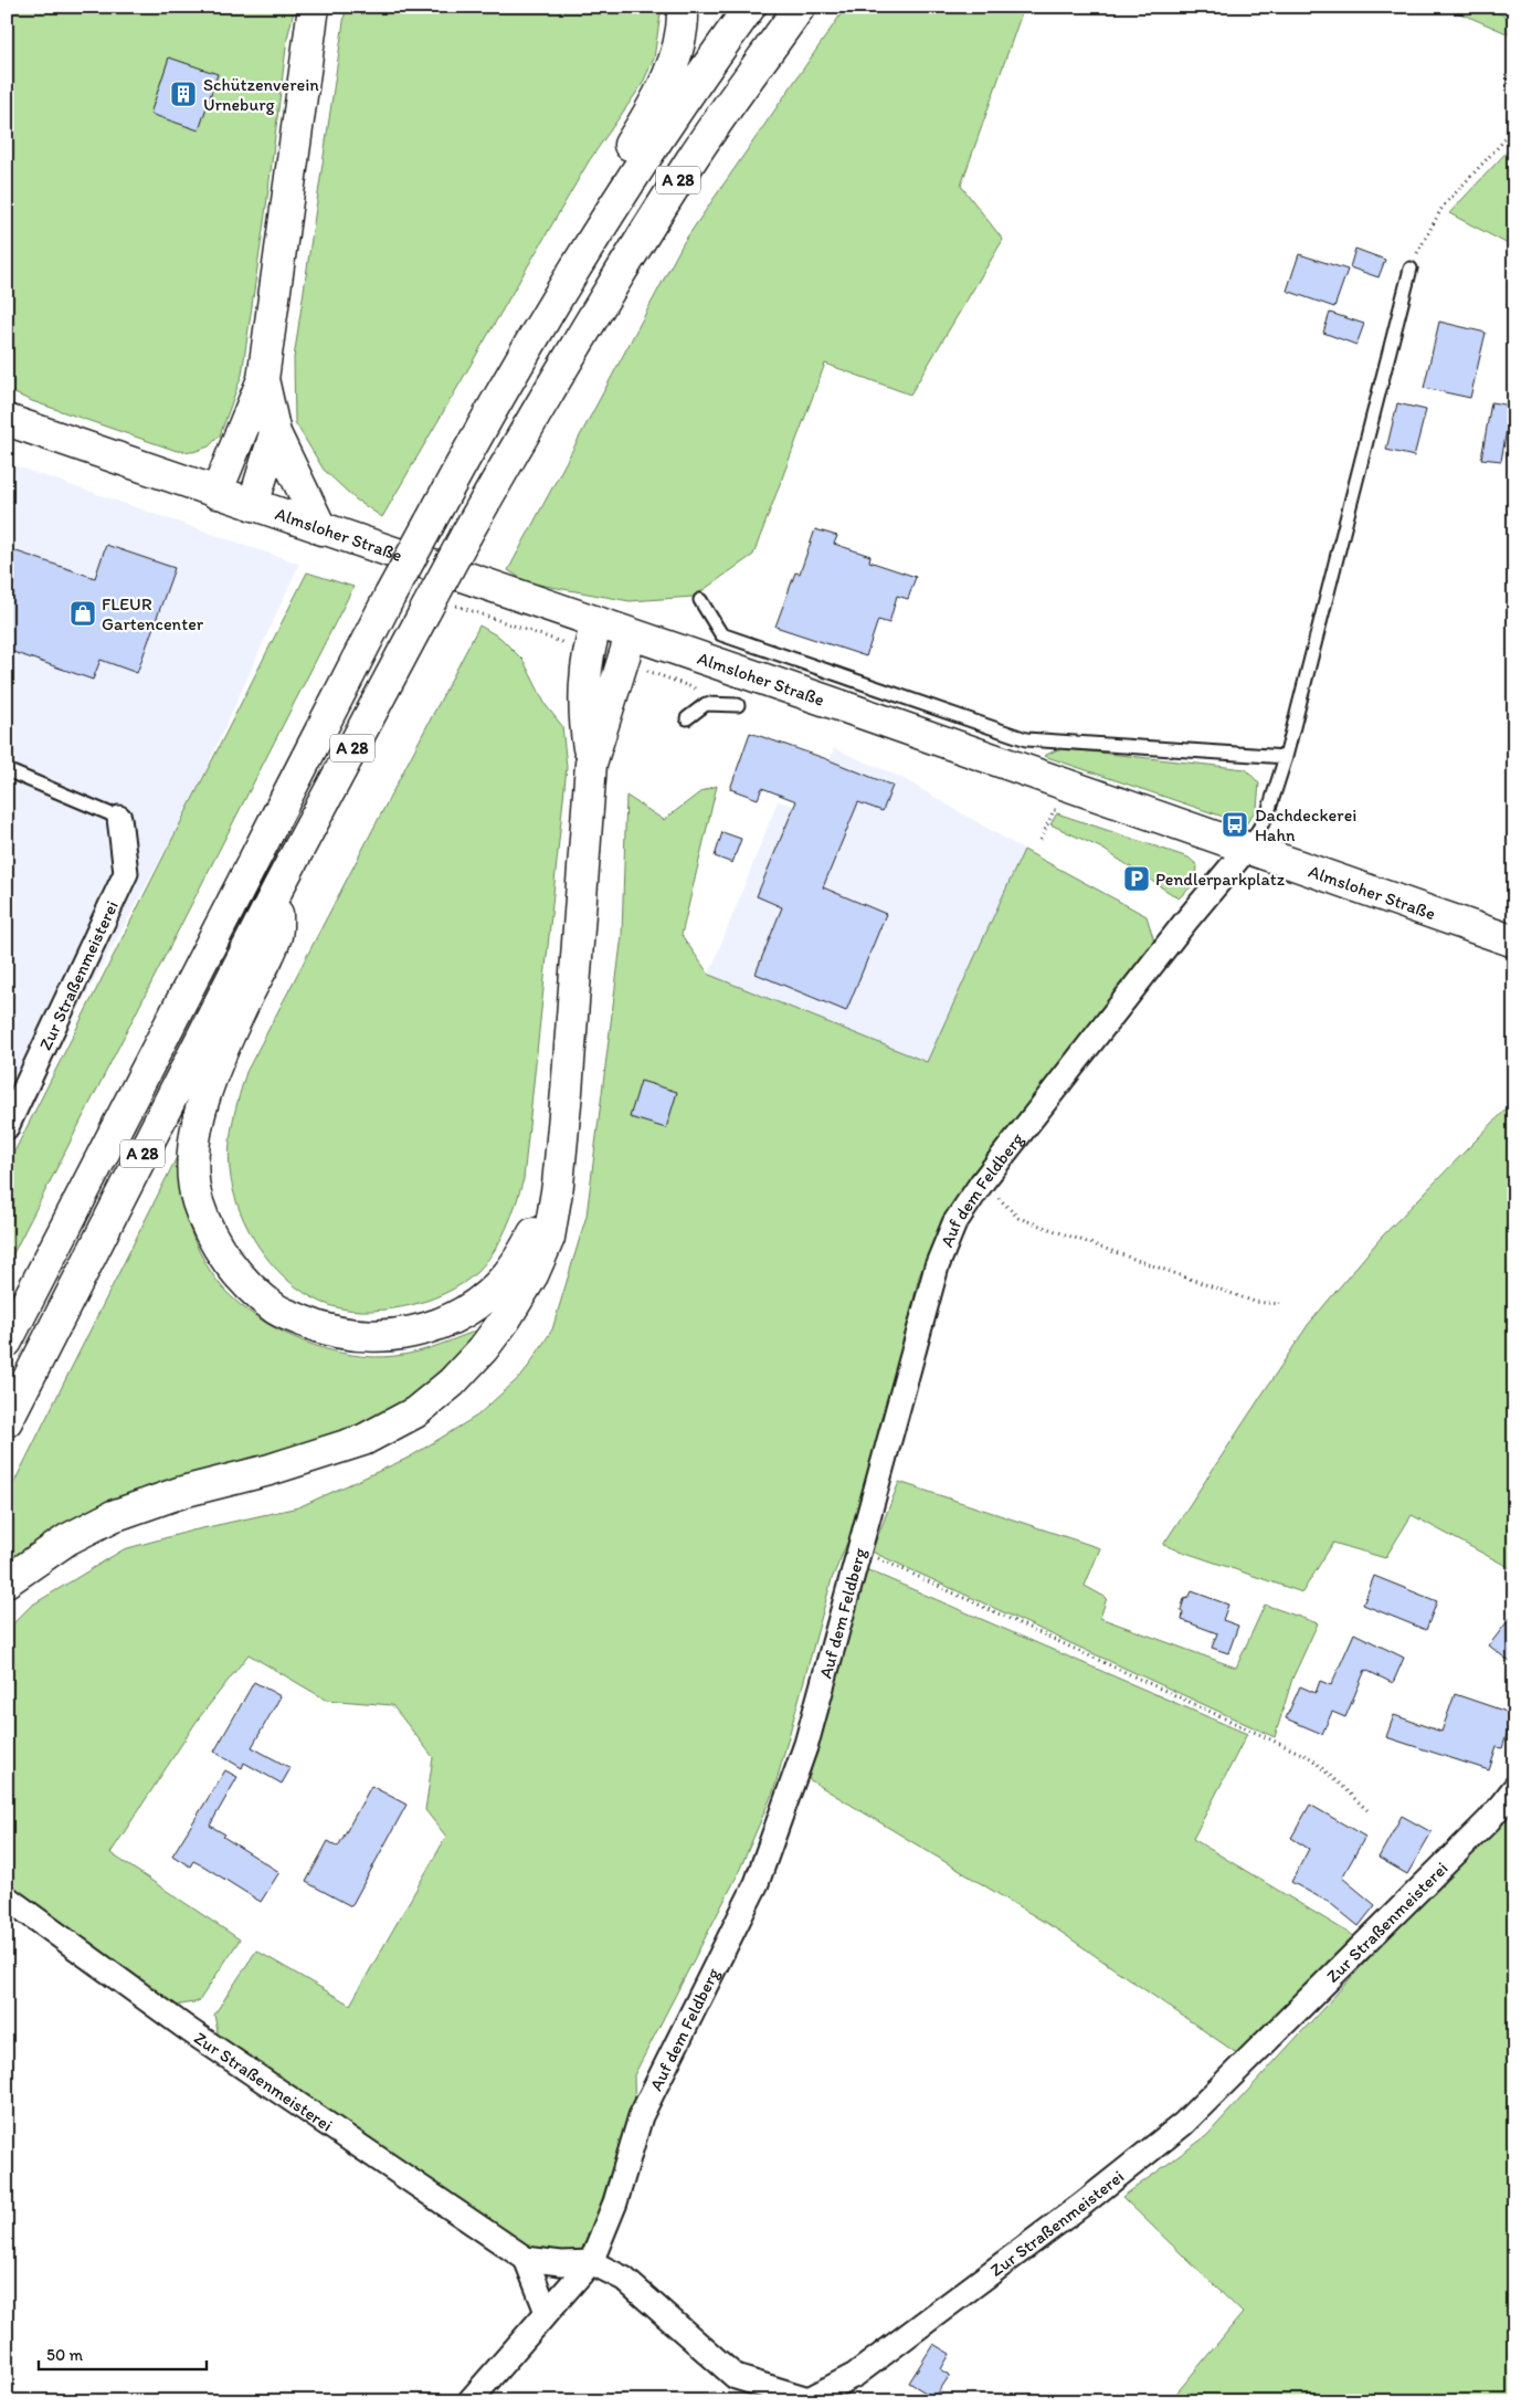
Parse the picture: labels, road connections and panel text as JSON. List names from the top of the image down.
{
  "streets": {
    "main road": ["A 28", "Almsloher Straße"],
    "street": ["Zur Straßenmeisterei", "Auf dem Feldberg"]
  },
  "crossings": [
    ["Almsloher Straße", "Auf dem Feldberg"],
    ["Zur Straßenmeisterei", "Auf dem Feldberg"]
  ],
  "places": {
    "building": ["Schützenverein Urneburg"],
    "shop": ["FLEUR Gartencenter"],
    "bus stop": ["Dachdeckerei Hahn"],
    "parking": ["Pendlerparkplatz"]
  },
  "scale_bar": "50 m"
}
